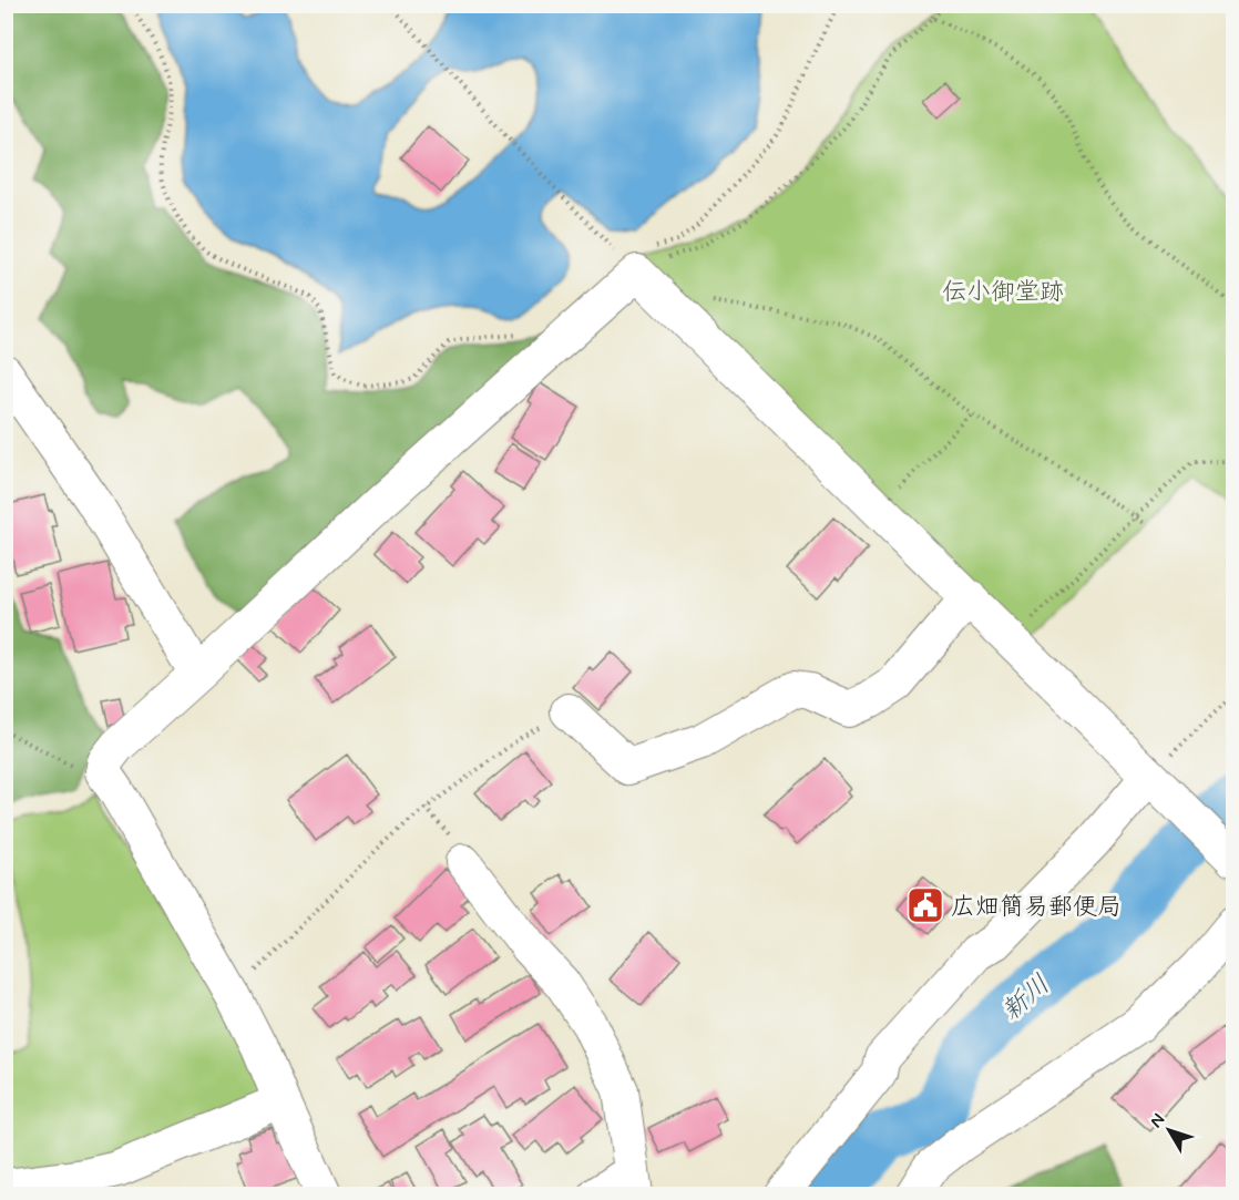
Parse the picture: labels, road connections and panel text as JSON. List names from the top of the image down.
{
  "water": ["新川"],
  "parks": ["伝小御堂跡"],
  "places": {
    "public building": ["広畑簡易郵便局"]
  },
  "north": "top left"
}
